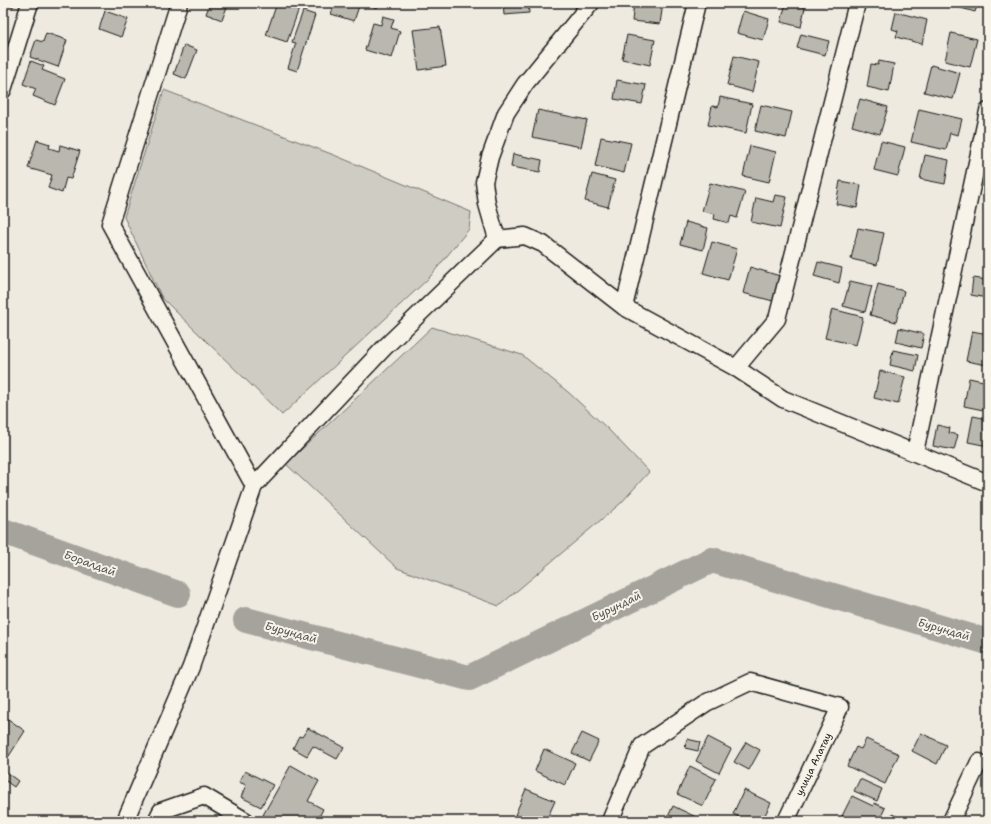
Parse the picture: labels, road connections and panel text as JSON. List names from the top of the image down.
{
  "streets": {
    "street": ["улица Алатау"]
  },
  "water": ["Боралдай", "Бурундай"]
}
